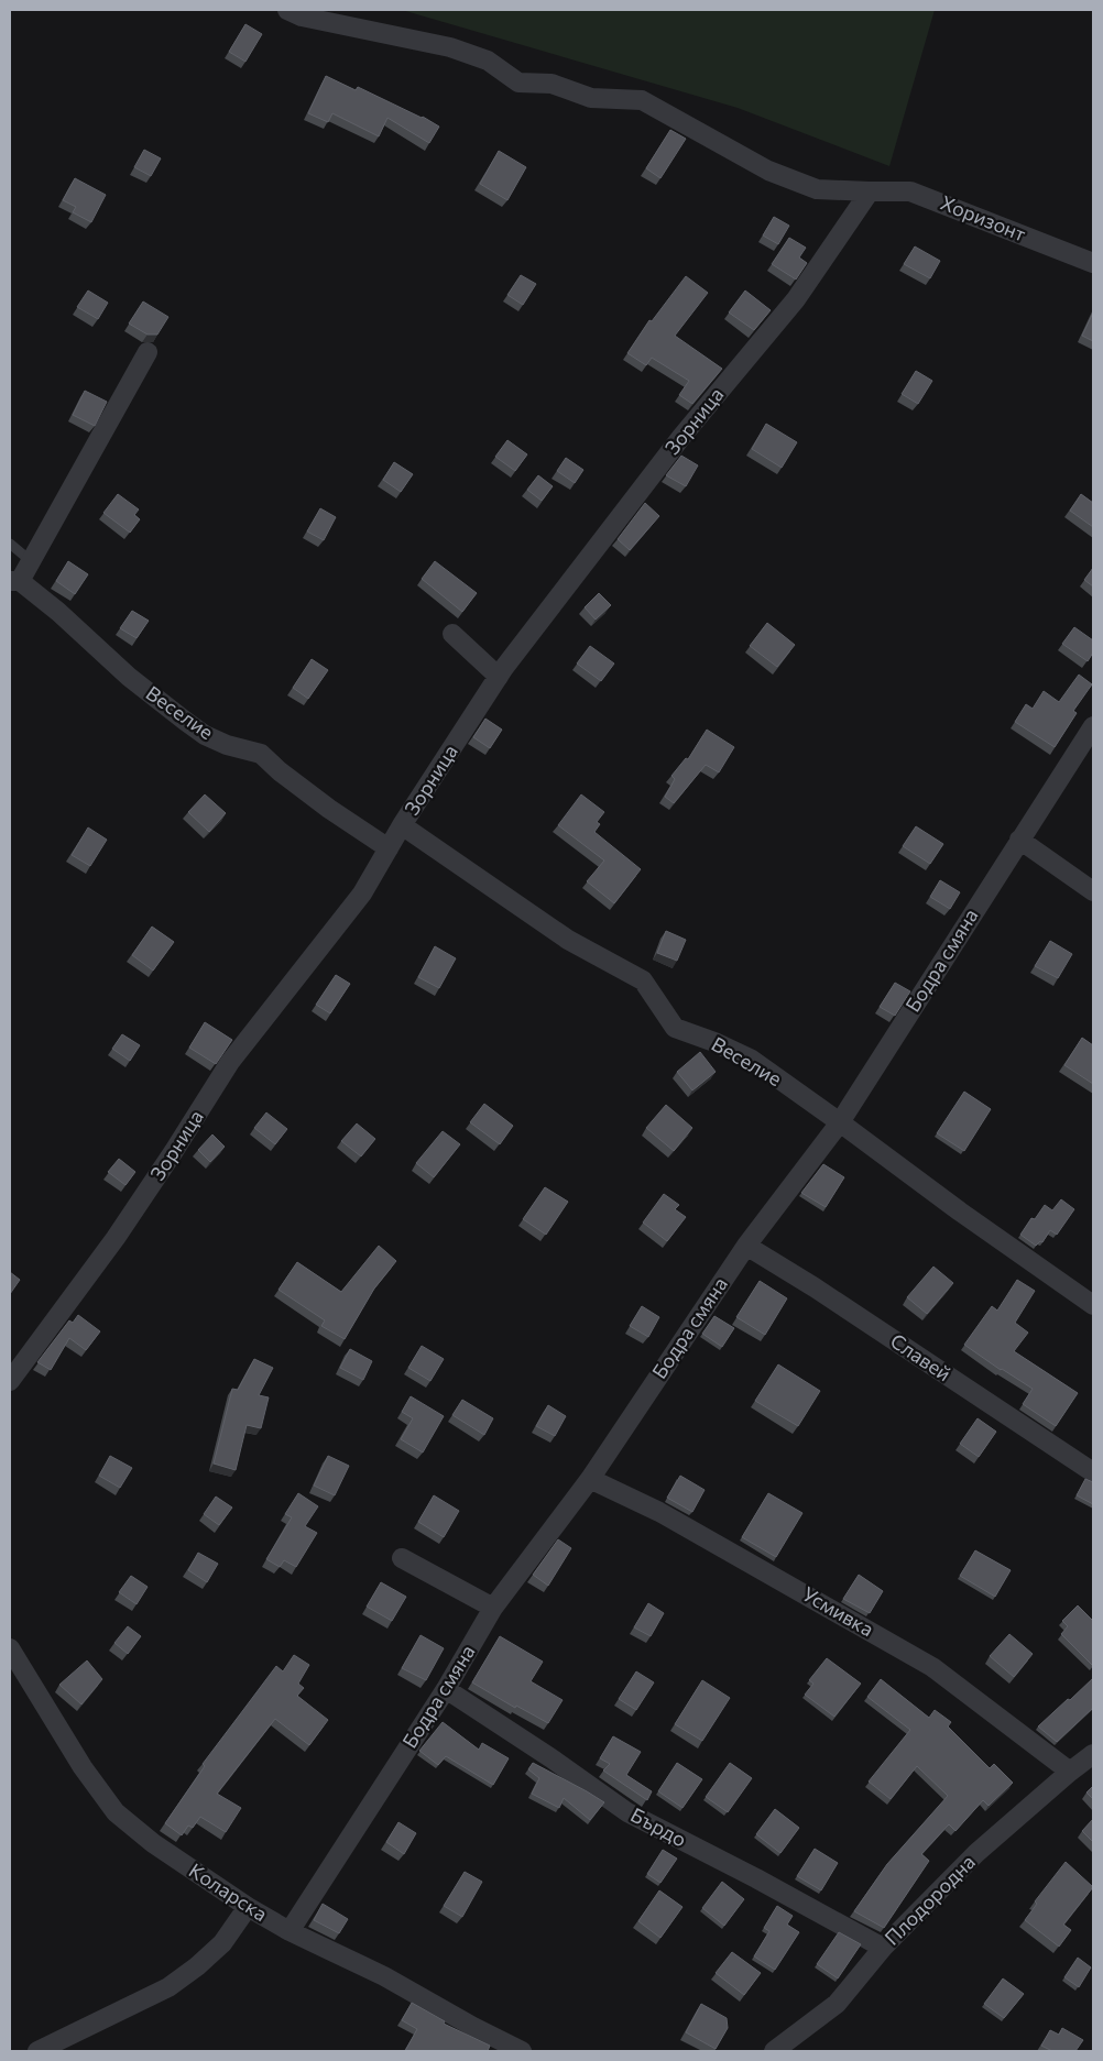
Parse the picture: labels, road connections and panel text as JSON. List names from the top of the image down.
{
  "streets": {
    "street": [
      "Хоризонт",
      "Зорница",
      "Веселие",
      "Бодра смяна",
      "Славей",
      "Усмивка",
      "Бърдо",
      "Коларска",
      "Плодородна"
    ]
  },
  "crossings": [
    ["Хоризонт", "Зорница"],
    ["Зорница", "Веселие"],
    ["Веселие", "Бодра смяна"],
    ["Бодра смяна", "Славей"],
    ["Бодра смяна", "Усмивка"],
    ["Бодра смяна", "Бърдо"],
    ["Бодра смяна", "Коларска"],
    ["Усмивка", "Плодородна"],
    ["Бърдо", "Плодородна"]
  ]
}
